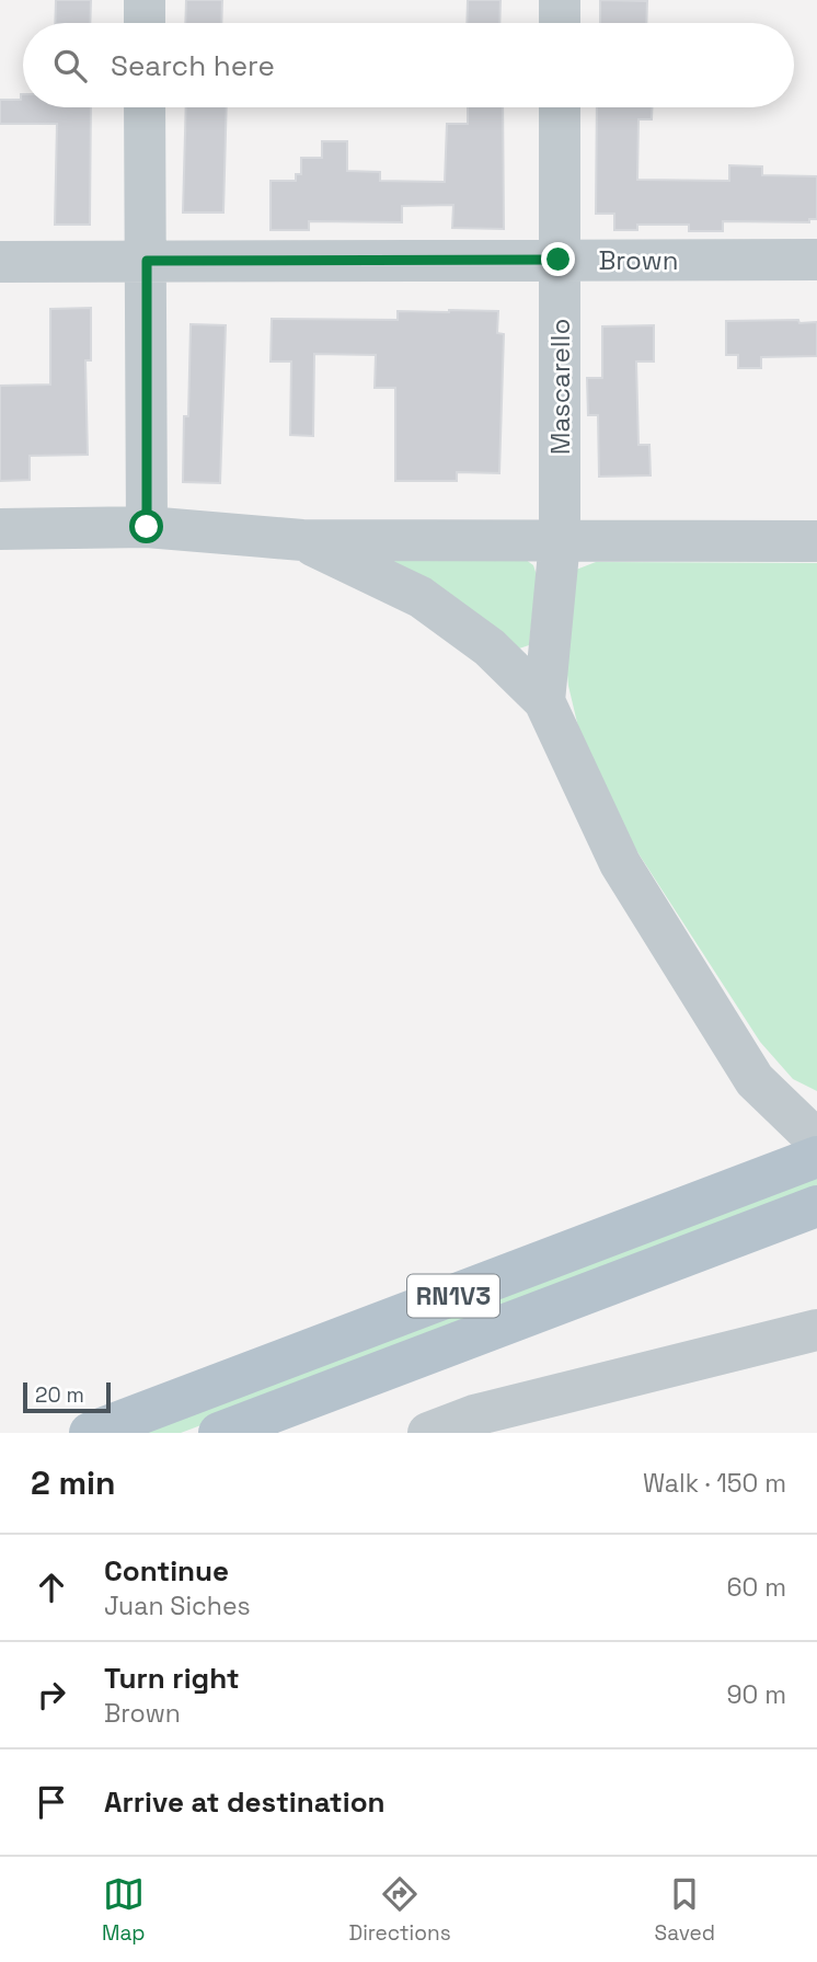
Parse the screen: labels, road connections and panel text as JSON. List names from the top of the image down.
{
  "streets": {
    "main road": ["RN1V3"],
    "street": ["Brown", "Mascarello"]
  },
  "crossings": [
    ["Brown", "Mascarello"]
  ],
  "scale_bar": "20 m",
  "page": {
    "search": "Search here",
    "scale": "20 m",
    "heading": ["2 min", "Walk · 150 m"],
    "list": [
      ["Continue", "Juan Siches", "60 m"],
      ["Turn right", "Brown", "90 m"],
      "Arrive at destination"
    ],
    "nav": ["Map", "Directions", "Saved"]
  }
}
